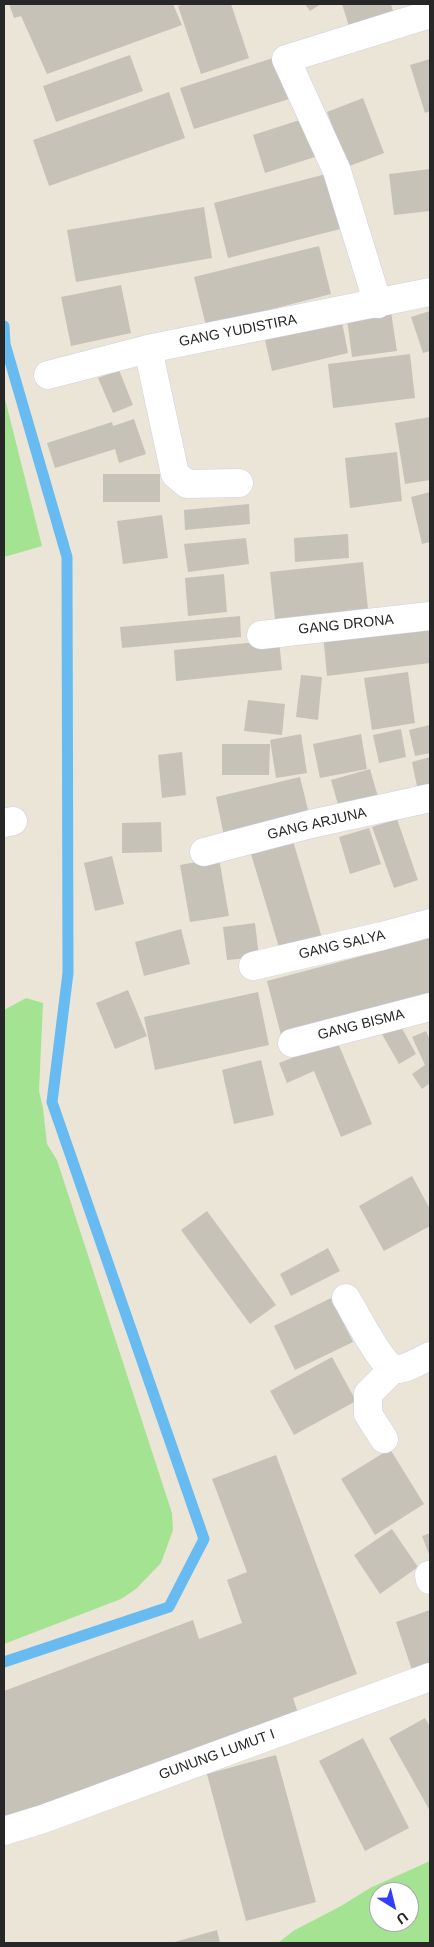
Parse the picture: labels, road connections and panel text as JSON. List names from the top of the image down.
{
  "streets": {
    "street": [
      "GANG YUDISTIRA",
      "GANG DRONA",
      "GANG ARJUNA",
      "GANG SALYA",
      "GANG BISMA",
      "GUNUNG LUMUT I"
    ]
  },
  "north": "bottom right"
}
